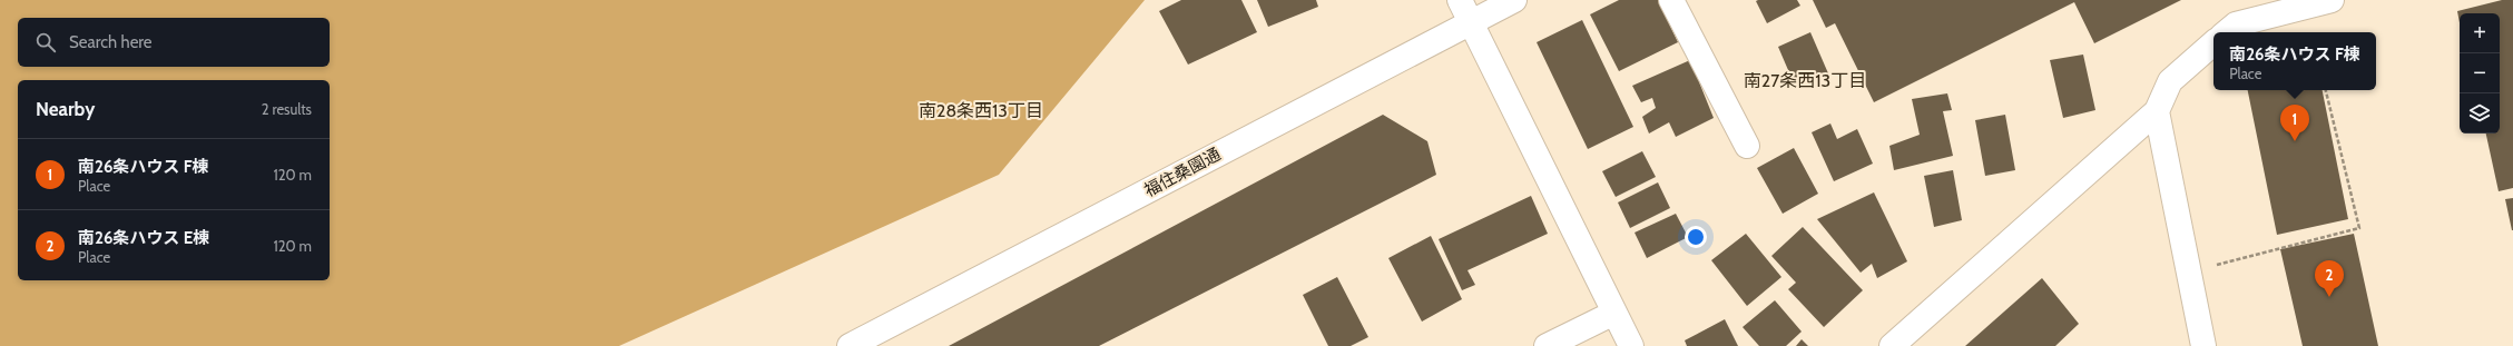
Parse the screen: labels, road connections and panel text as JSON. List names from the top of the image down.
{
  "streets": {
    "street": ["福住桑園通"]
  },
  "districts": ["南27条西13丁目", "南28条西13丁目"],
  "page": {
    "map_buttons": ["+", "−"],
    "search": "Search here",
    "popup": ["南26条ハウス F棟", "Place"],
    "heading": ["Nearby", "2 results"],
    "pins": ["1", "2"],
    "list": [
      {
        "mark": "1",
        "name": "南26条ハウス F棟",
        "note": "Place",
        "value": "120 m"
      },
      {
        "mark": "2",
        "name": "南26条ハウス E棟",
        "note": "Place",
        "value": "120 m"
      }
    ]
  }
}
